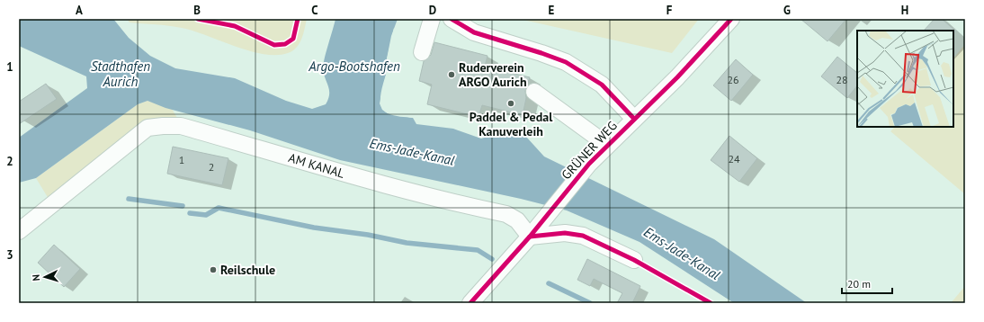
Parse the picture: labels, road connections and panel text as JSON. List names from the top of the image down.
{
  "streets": {
    "street": ["GRÜNER WEG", "AM KANAL"]
  },
  "crossings": [
    ["GRÜNER WEG", "AM KANAL"]
  ],
  "water": ["Stadthafen Aurich", "Argo-Bootshafen", "Ems-Jade-Kanal"],
  "places": ["Ruderverein ARGO Aurich", "Paddel & Pedal Kanuverleih", "Reilschule"],
  "house_numbers": [
    "26",
    "28",
    "24",
    "1",
    "2"
  ],
  "scale_bar": "20 m",
  "north": "left",
  "grid": {
    "columns": [
      "A",
      "B",
      "C",
      "D",
      "E",
      "F",
      "G",
      "H"
    ],
    "rows": ["1", "2", "3"]
  }
}
